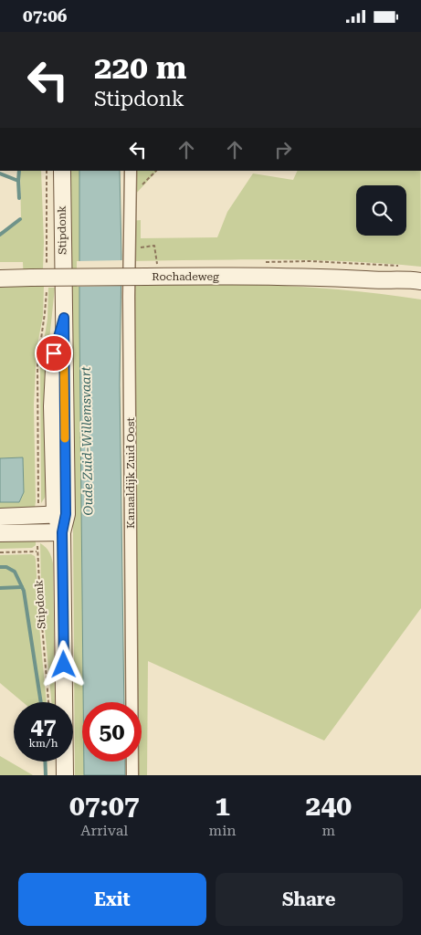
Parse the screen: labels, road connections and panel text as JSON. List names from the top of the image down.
{
  "streets": {
    "main road": ["Stipdonk", "Rochadeweg"],
    "street": ["Kanaaldijk Zuid Oost"]
  },
  "water": ["Oude Zuid-Willemsvaart"],
  "page": {
    "status": "07:06",
    "turn": ["220 m", "Stipdonk"],
    "speed": "47 km/h",
    "limit": "50",
    "eta": [
      "07:07",
      "Arrival",
      "1",
      "min",
      "240",
      "m"
    ],
    "buttons": ["Exit", "Share"]
  }
}
